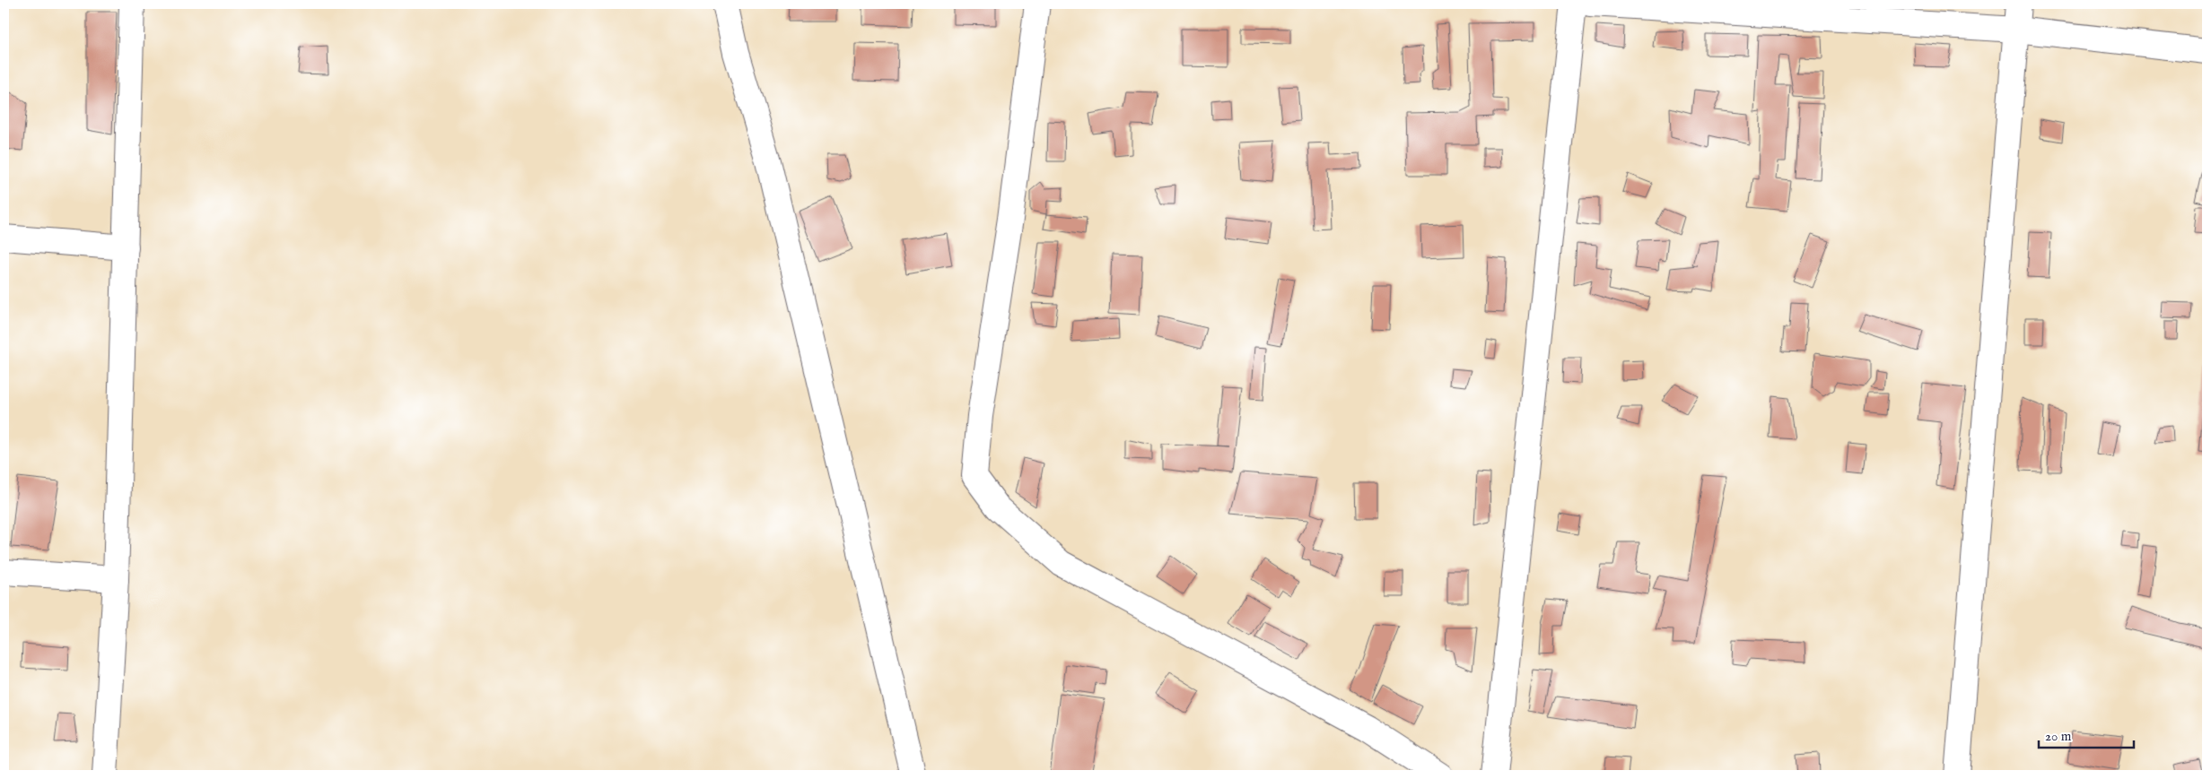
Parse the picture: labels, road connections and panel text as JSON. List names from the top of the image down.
{
  "scale_bar": "20 m"
}
